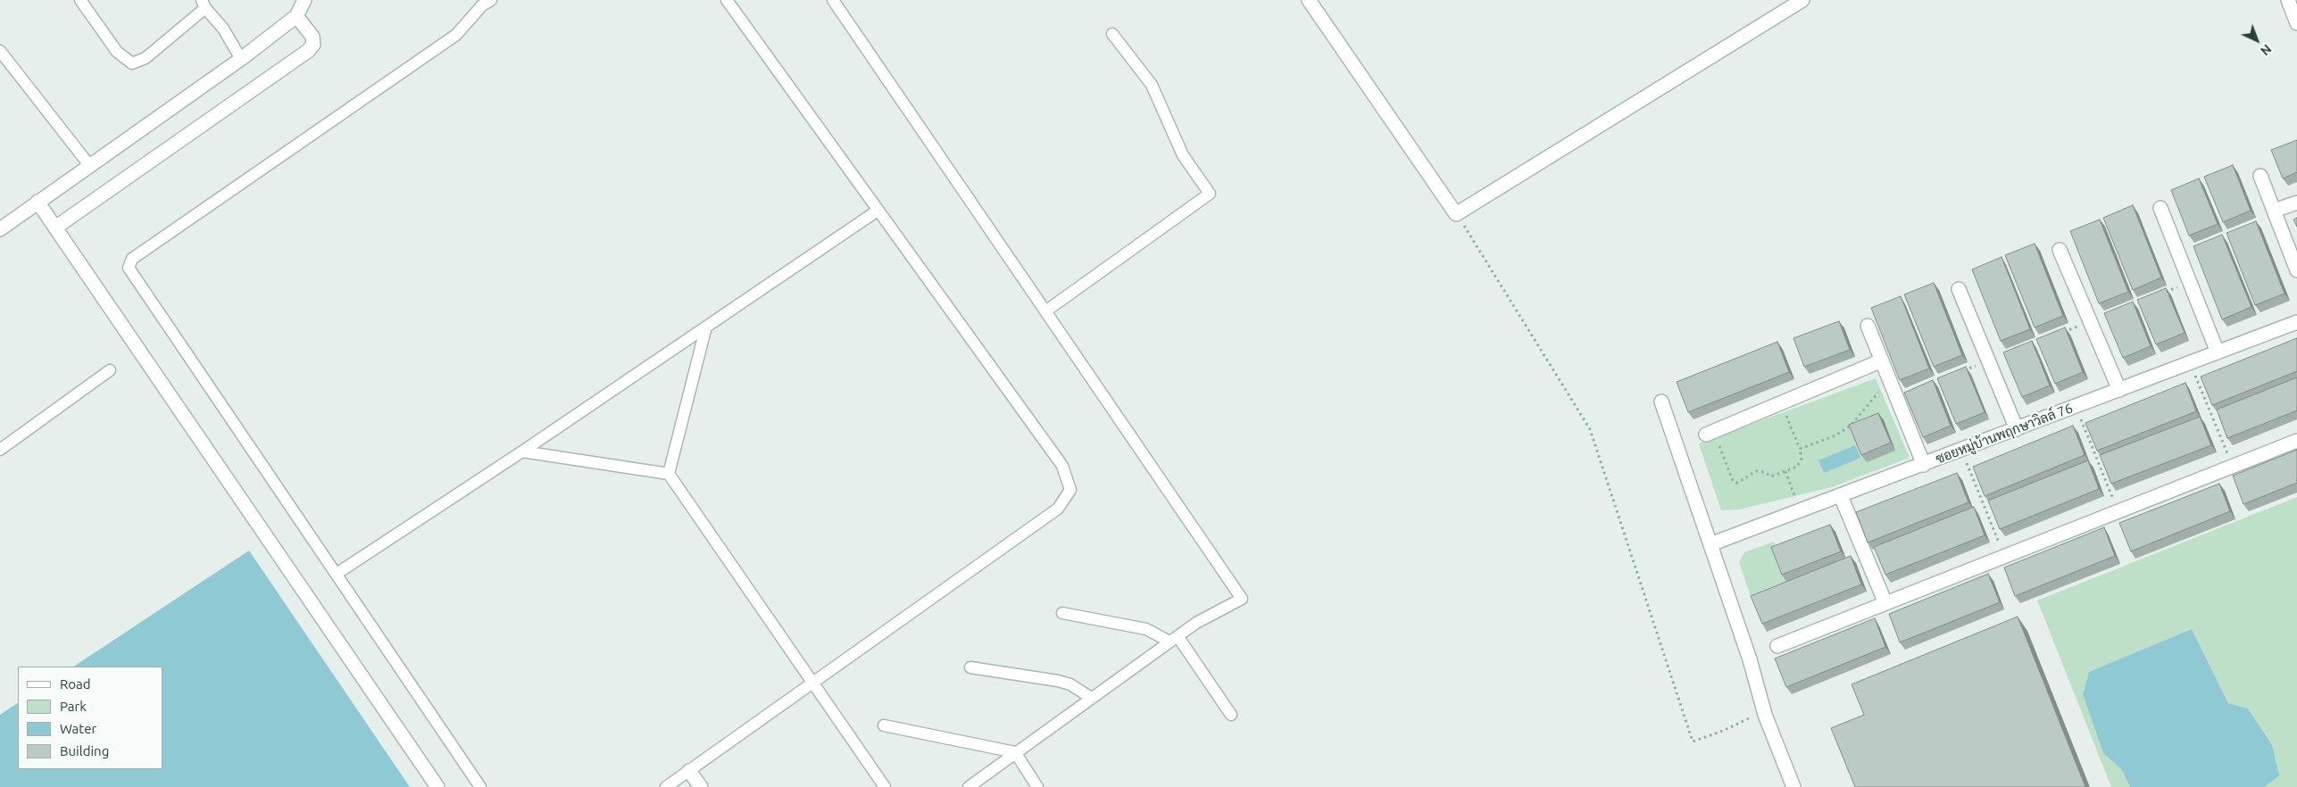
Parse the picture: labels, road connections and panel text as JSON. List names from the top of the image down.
{
  "streets": {
    "street": ["ซอยหมู่บ้านพฤกษาวิลล์ 76"]
  },
  "legend": [
    "Road",
    "Park",
    "Water",
    "Building"
  ],
  "north": "bottom right"
}
